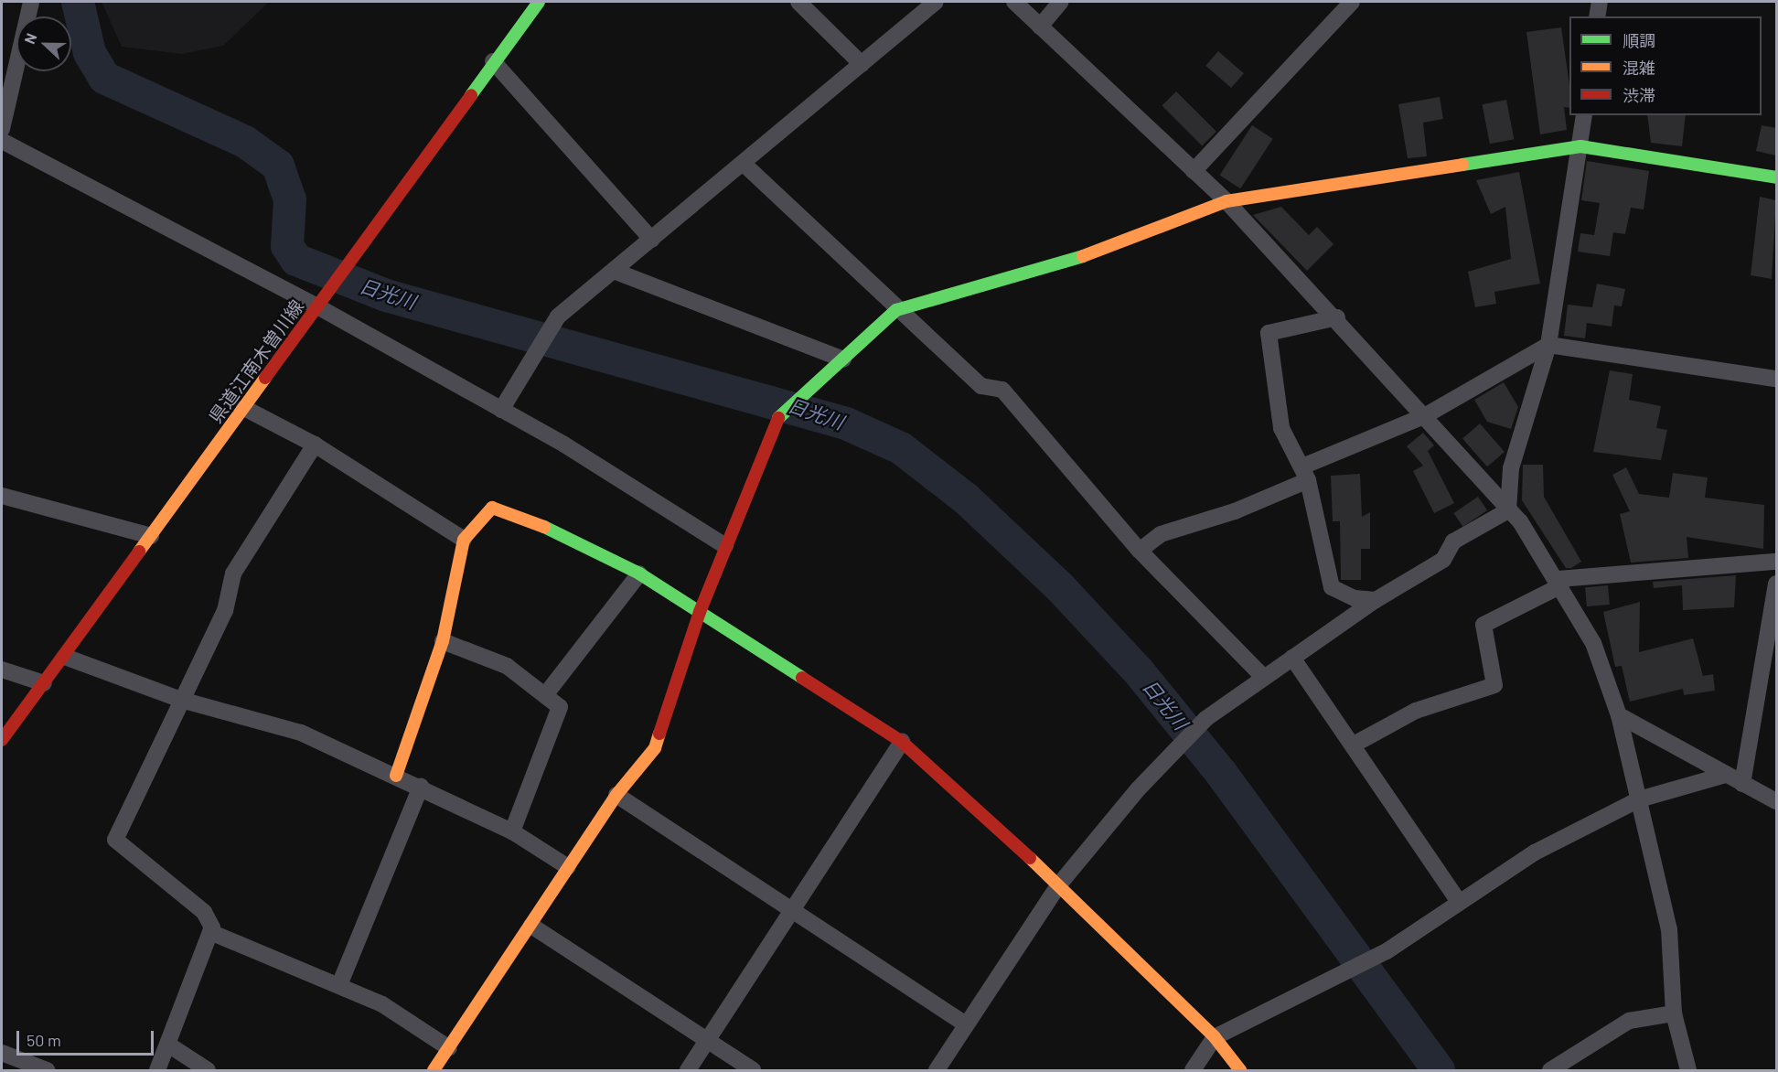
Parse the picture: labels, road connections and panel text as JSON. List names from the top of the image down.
{
  "streets": {
    "street": ["県道江南木曽川線"]
  },
  "water": ["日光川"],
  "legend": ["順調", "混雑", "渋滞"],
  "scale_bar": "50 m",
  "north": "left"
}
